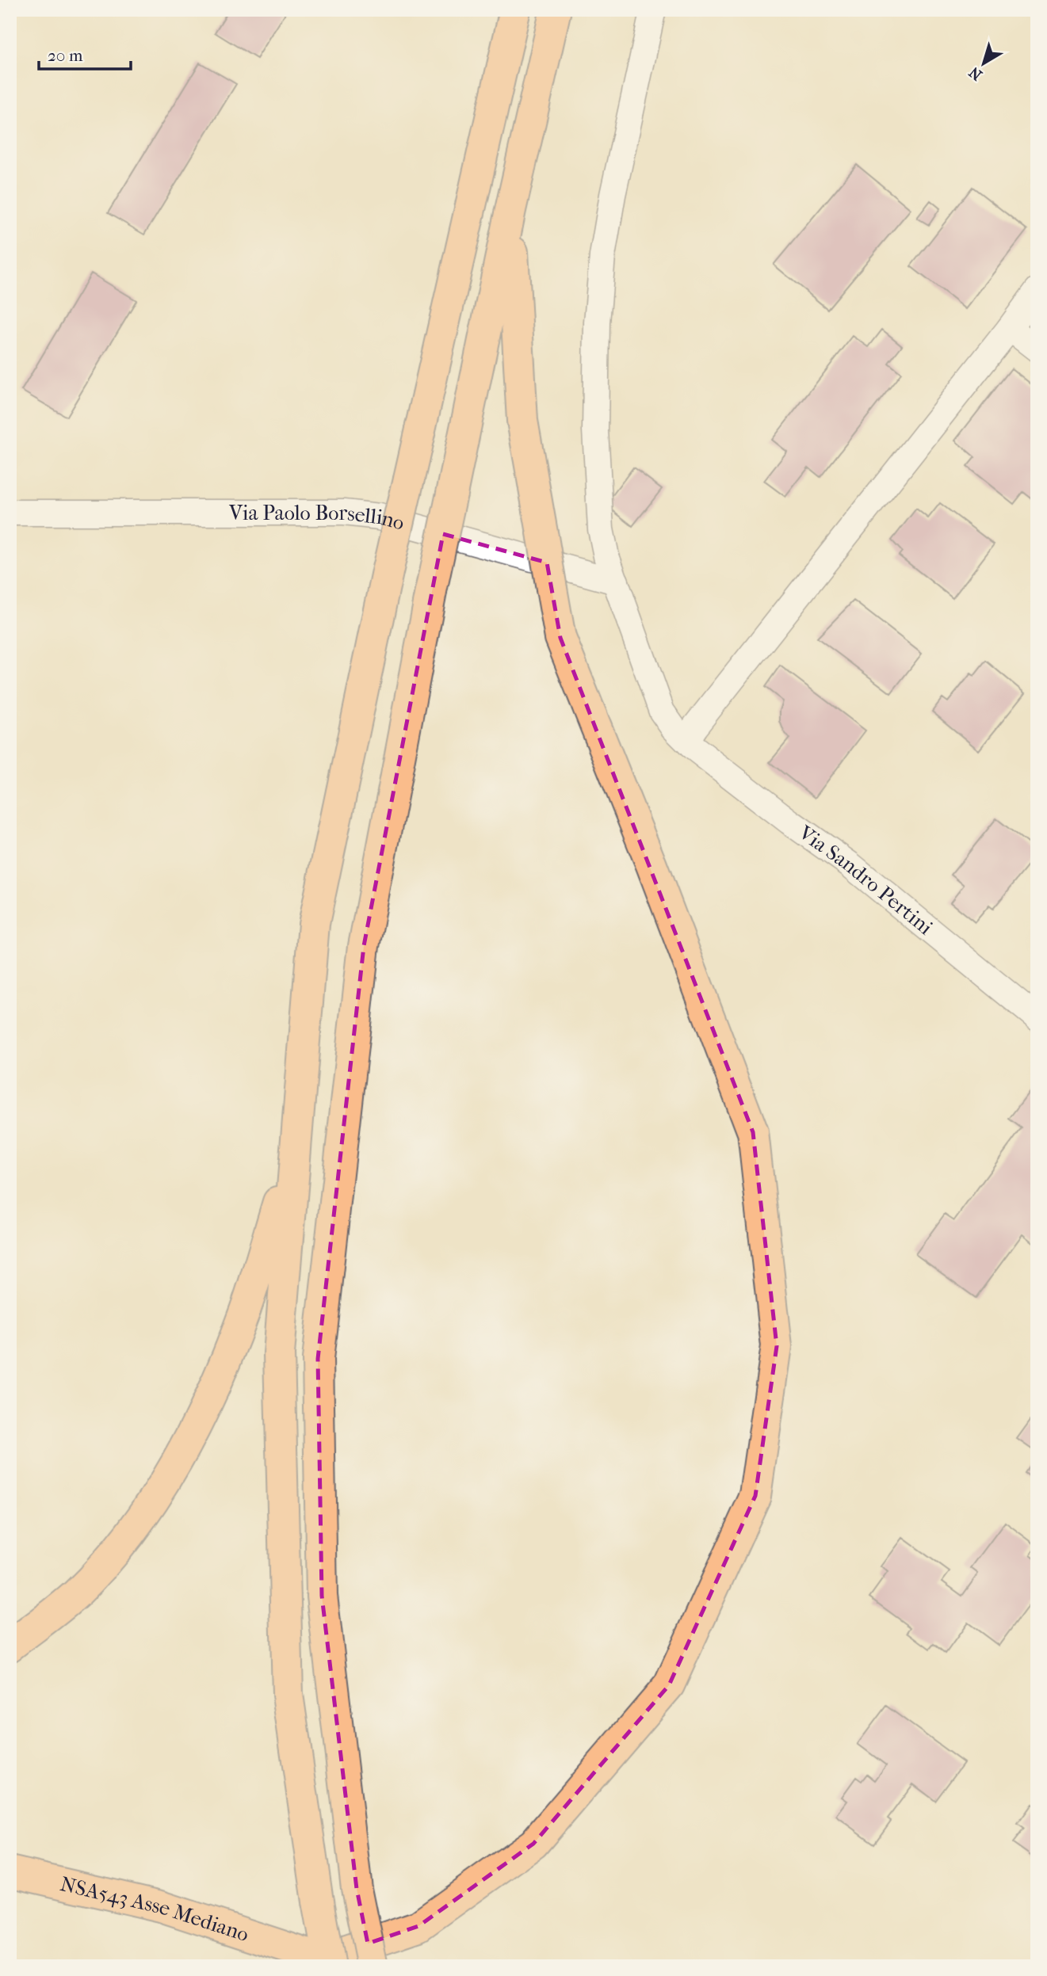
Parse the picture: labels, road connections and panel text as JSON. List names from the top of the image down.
{
  "streets": {
    "highway": ["NSA543 Asse Mediano"],
    "street": ["Via Paolo Borsellino", "Via Sandro Pertini"]
  },
  "crossings": [
    ["Via Paolo Borsellino", "Via Sandro Pertini"]
  ],
  "scale_bar": "20 m",
  "north": "bottom left"
}
